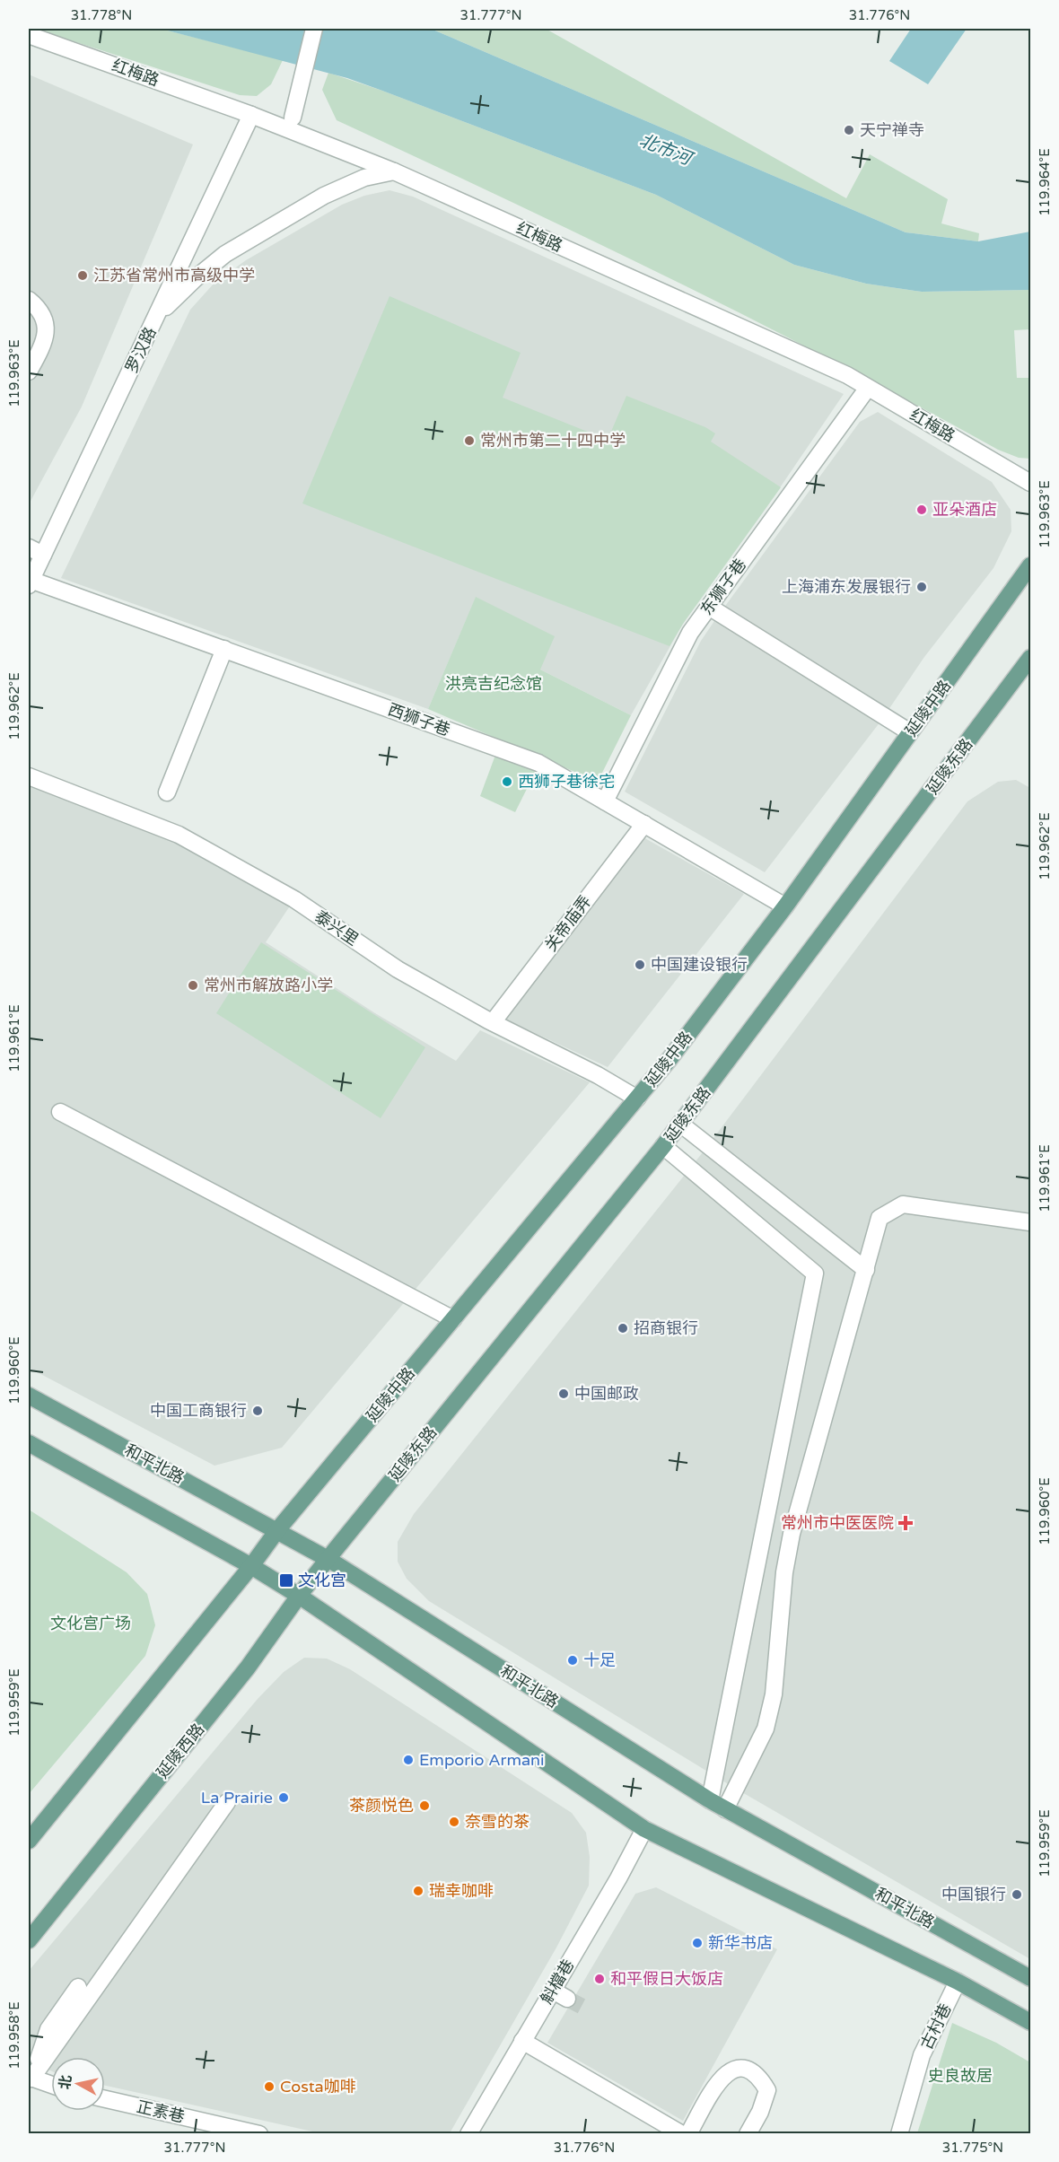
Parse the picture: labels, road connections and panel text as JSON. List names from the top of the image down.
{
  "streets": {
    "main road": [
      "延陵中路",
      "延陵东路",
      "和平北路",
      "延陵西路"
    ],
    "street": [
      "红梅路",
      "罗汉路",
      "东狮子巷",
      "西狮子巷",
      "关帝庙弄",
      "泰兴里",
      "斛檔巷",
      "古村巷",
      "正素巷"
    ]
  },
  "crossings": [
    ["红梅路", "罗汉路"],
    ["红梅路", "东狮子巷"],
    ["罗汉路", "西狮子巷"],
    ["东狮子巷", "西狮子巷"],
    ["延陵中路", "西狮子巷"],
    ["延陵中路", "泰兴里"],
    ["延陵中路", "和平北路"],
    ["西狮子巷", "关帝庙弄"],
    ["延陵东路", "和平北路"],
    ["延陵东路", "延陵西路"],
    ["关帝庙弄", "泰兴里"],
    ["和平北路", "延陵西路"]
  ],
  "water": ["北市河"],
  "parks": ["洪亮吉纪念馆", "文化宫广场", "史良故居"],
  "places": {
    "other": [
      "天宁禅寺",
      "江苏省常州市高级中学",
      "常州市第二十四中学",
      "亚朵酒店",
      "上海浦东发展银行",
      "西狮子巷徐宅",
      "中国建设银行",
      "常州市解放路小学",
      "招商银行",
      "中国邮政",
      "中国工商银行",
      "十足",
      "Emporio Armani",
      "La Prairie",
      "茶颜悦色",
      "奈雪的茶",
      "瑞幸咖啡",
      "中国银行",
      "新华书店",
      "和平假日大饭店",
      "Costa咖啡"
    ],
    "health": ["常州市中医医院"],
    "transit": ["文化宫"]
  },
  "north": "left",
  "coordinates": [
    "31.778°N",
    "31.777°N",
    "31.776°N",
    "119.964°E",
    "119.963°E",
    "119.962°E",
    "119.961°E",
    "119.960°E",
    "119.959°E",
    "119.958°E",
    "31.775°N"
  ]
}
